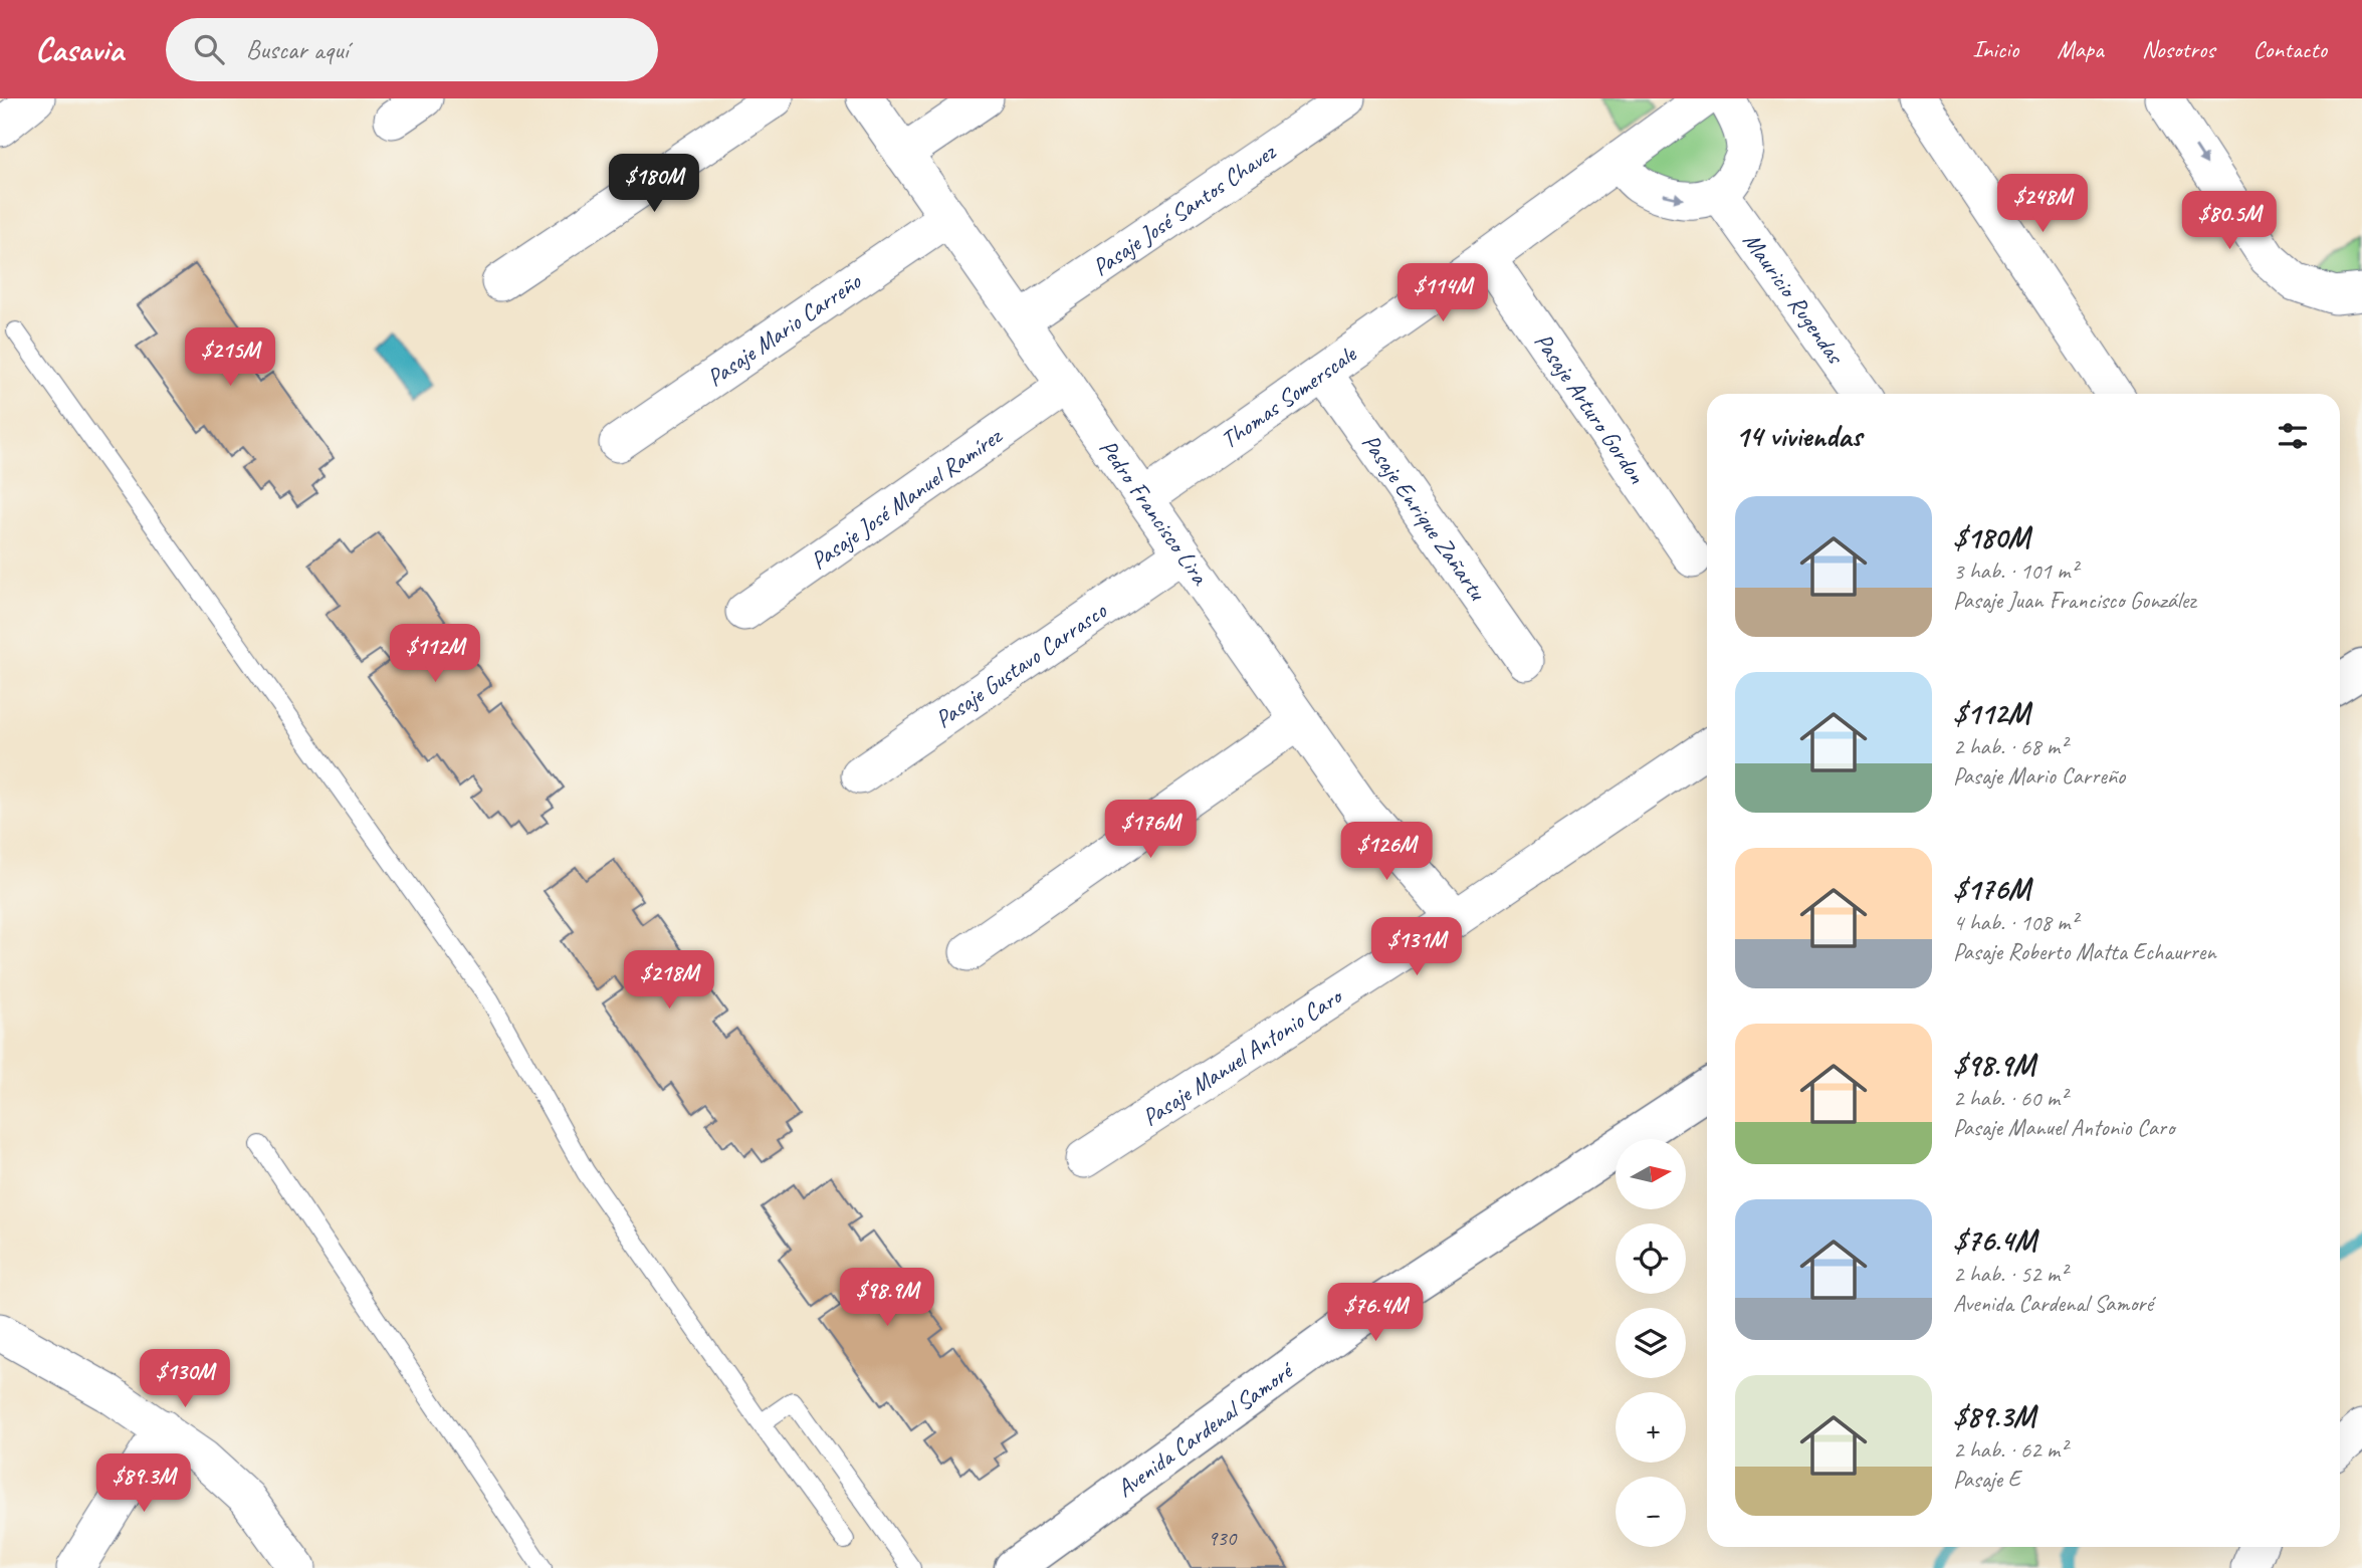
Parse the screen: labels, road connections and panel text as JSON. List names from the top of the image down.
{
  "streets": {
    "main road": ["Avenida Cardenal Samoré"],
    "street": [
      "Pasaje José Santos Chavez",
      "Mauricio Rugendas",
      "Pasaje Mario Carreño",
      "Thomas Somerscale",
      "Pasaje Arturo Gordon",
      "Pasaje José Manuel Ramírez",
      "Pedro Francisco Lira",
      "Pasaje Enrique Zañartu",
      "Pasaje Gustavo Carrasco",
      "Pasaje Manuel Antonio Caro"
    ]
  },
  "crossings": [
    ["Pasaje José Santos Chavez", "Pedro Francisco Lira"],
    ["Pasaje Mario Carreño", "Pedro Francisco Lira"],
    ["Thomas Somerscale", "Pasaje Arturo Gordon"],
    ["Thomas Somerscale", "Pedro Francisco Lira"],
    ["Thomas Somerscale", "Pasaje Enrique Zañartu"],
    ["Pasaje José Manuel Ramírez", "Pedro Francisco Lira"],
    ["Pedro Francisco Lira", "Pasaje Gustavo Carrasco"],
    ["Pedro Francisco Lira", "Pasaje Manuel Antonio Caro"]
  ],
  "house_numbers": ["930"],
  "north": "right",
  "page": {
    "header": "Casavia",
    "search": "Buscar aquí",
    "nav": [
      "Inicio",
      "Mapa",
      "Nosotros",
      "Contacto"
    ],
    "price": [
      "$180M",
      "$248M",
      "$80.5M",
      "$114M",
      "$215M",
      "$112M",
      "$176M",
      "$126M",
      "$131M",
      "$218M",
      "$98.9M",
      "$76.4M",
      "$130M",
      "$89.3M"
    ],
    "heading": "14 viviendas",
    "list": [
      {
        "name": "$180M",
        "note": "3 hab. · 101 m² · Pasaje Juan Francisco González"
      },
      {
        "name": "$112M",
        "note": "2 hab. · 68 m² · Pasaje Mario Carreño"
      },
      {
        "name": "$176M",
        "note": "4 hab. · 108 m² · Pasaje Roberto Matta Echaurren"
      },
      {
        "name": "$98.9M",
        "note": "2 hab. · 60 m² · Pasaje Manuel Antonio Caro"
      },
      {
        "name": "$76.4M",
        "note": "2 hab. · 52 m² · Avenida Cardenal Samoré"
      },
      {
        "name": "$89.3M",
        "note": "2 hab. · 62 m² · Pasaje E"
      }
    ],
    "map_buttons": ["+", "−"]
  }
}
